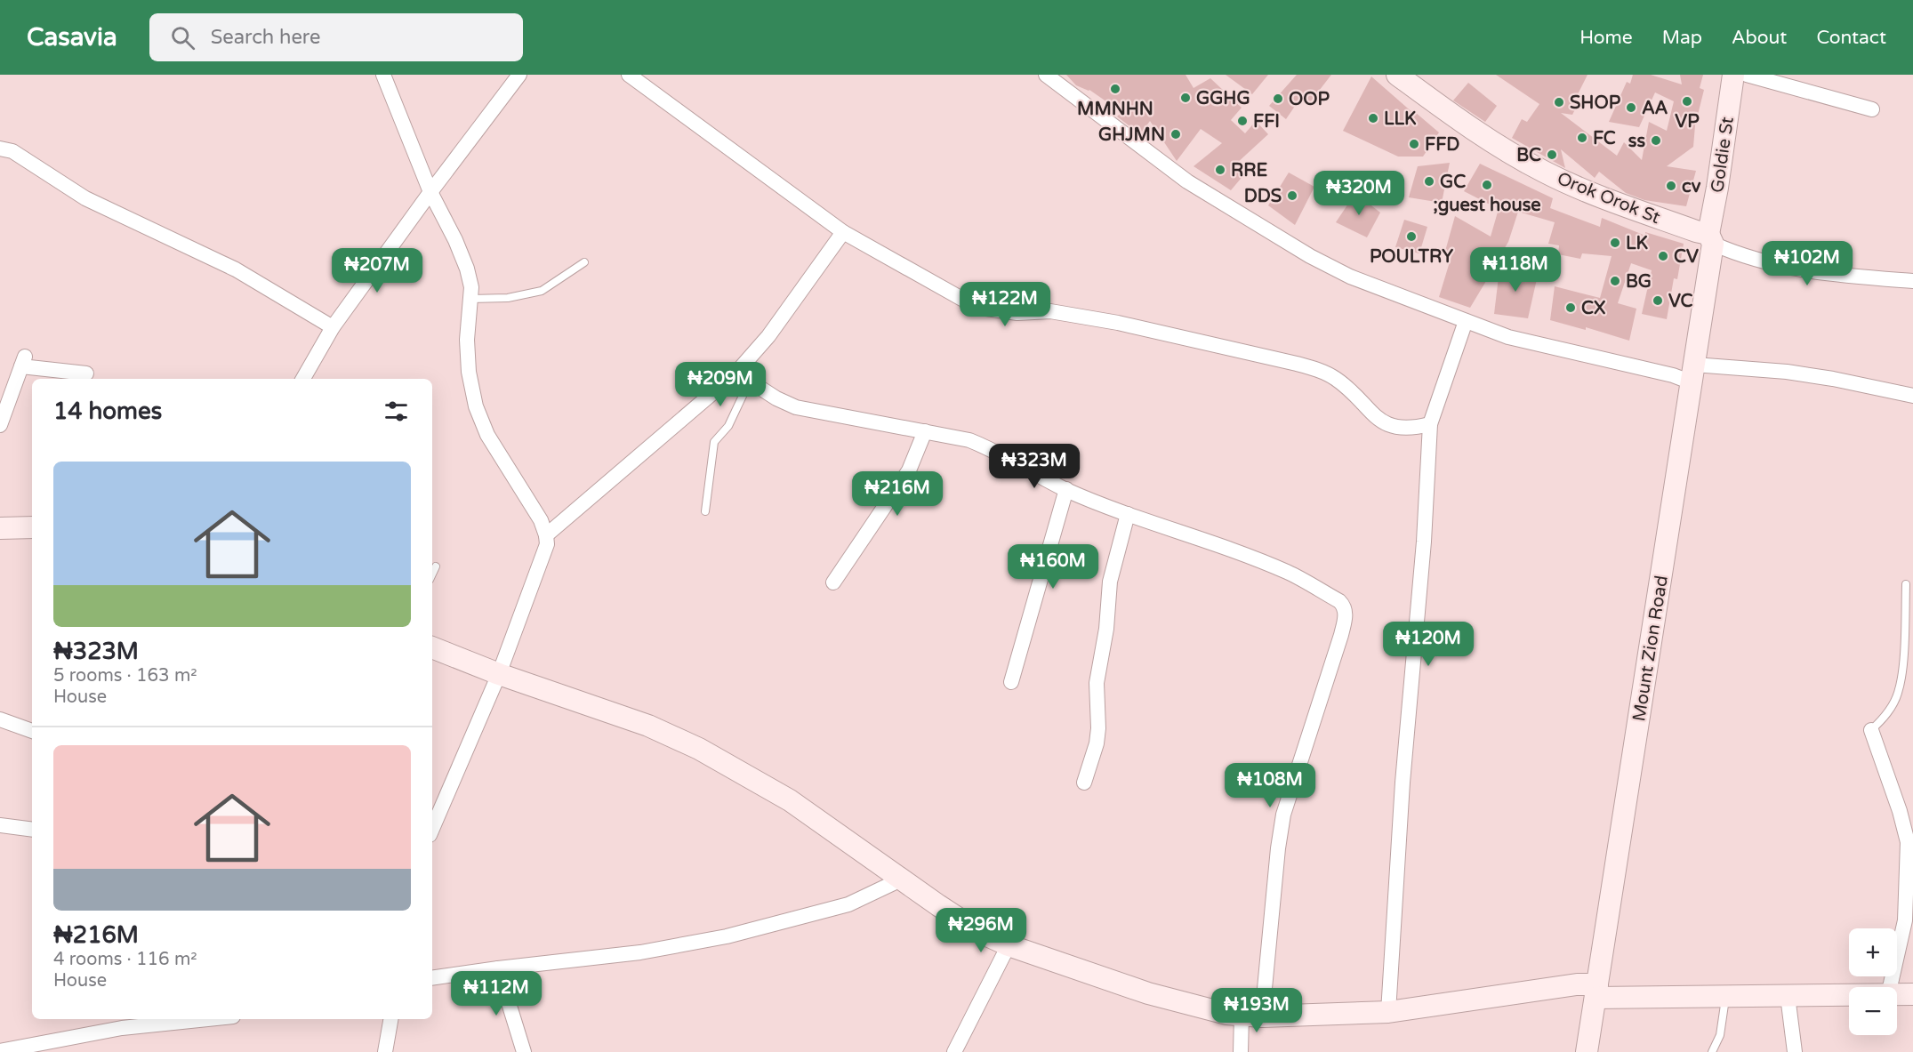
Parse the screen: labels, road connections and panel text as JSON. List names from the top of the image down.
{
  "streets": {
    "street": ["Goldie St", "Orok Orok St", "Mount Zion Road"]
  },
  "crossings": [
    ["Goldie St", "Orok Orok St"],
    ["Goldie St", "Mount Zion Road"],
    ["Orok Orok St", "Mount Zion Road"]
  ],
  "places": [
    "MMNHN",
    "GGHG",
    "OOP",
    "VP",
    "SHOP",
    "AA",
    "LLK",
    "FFI",
    "GHJMN",
    "FC",
    "ss",
    "FFD",
    "BC",
    "RRE",
    "GC",
    ";guest house",
    "cv",
    "DDS",
    "POULTRY",
    "LK",
    "CV",
    "BG",
    "VC",
    "CX"
  ],
  "page": {
    "header": "Casavia",
    "search": "Search here",
    "nav": [
      "Home",
      "Map",
      "About",
      "Contact"
    ],
    "price": [
      "₦320M",
      "₦102M",
      "₦118M",
      "₦207M",
      "₦122M",
      "₦209M",
      "₦323M",
      "₦216M",
      "₦160M",
      "₦120M",
      "₦108M",
      "₦296M",
      "₦112M",
      "₦193M"
    ],
    "heading": "14 homes",
    "list": [
      {
        "name": "₦323M",
        "note": "5 rooms · 163 m² · House"
      },
      {
        "name": "₦216M",
        "note": "4 rooms · 116 m² · House"
      }
    ],
    "map_buttons": ["+", "−"]
  }
}
